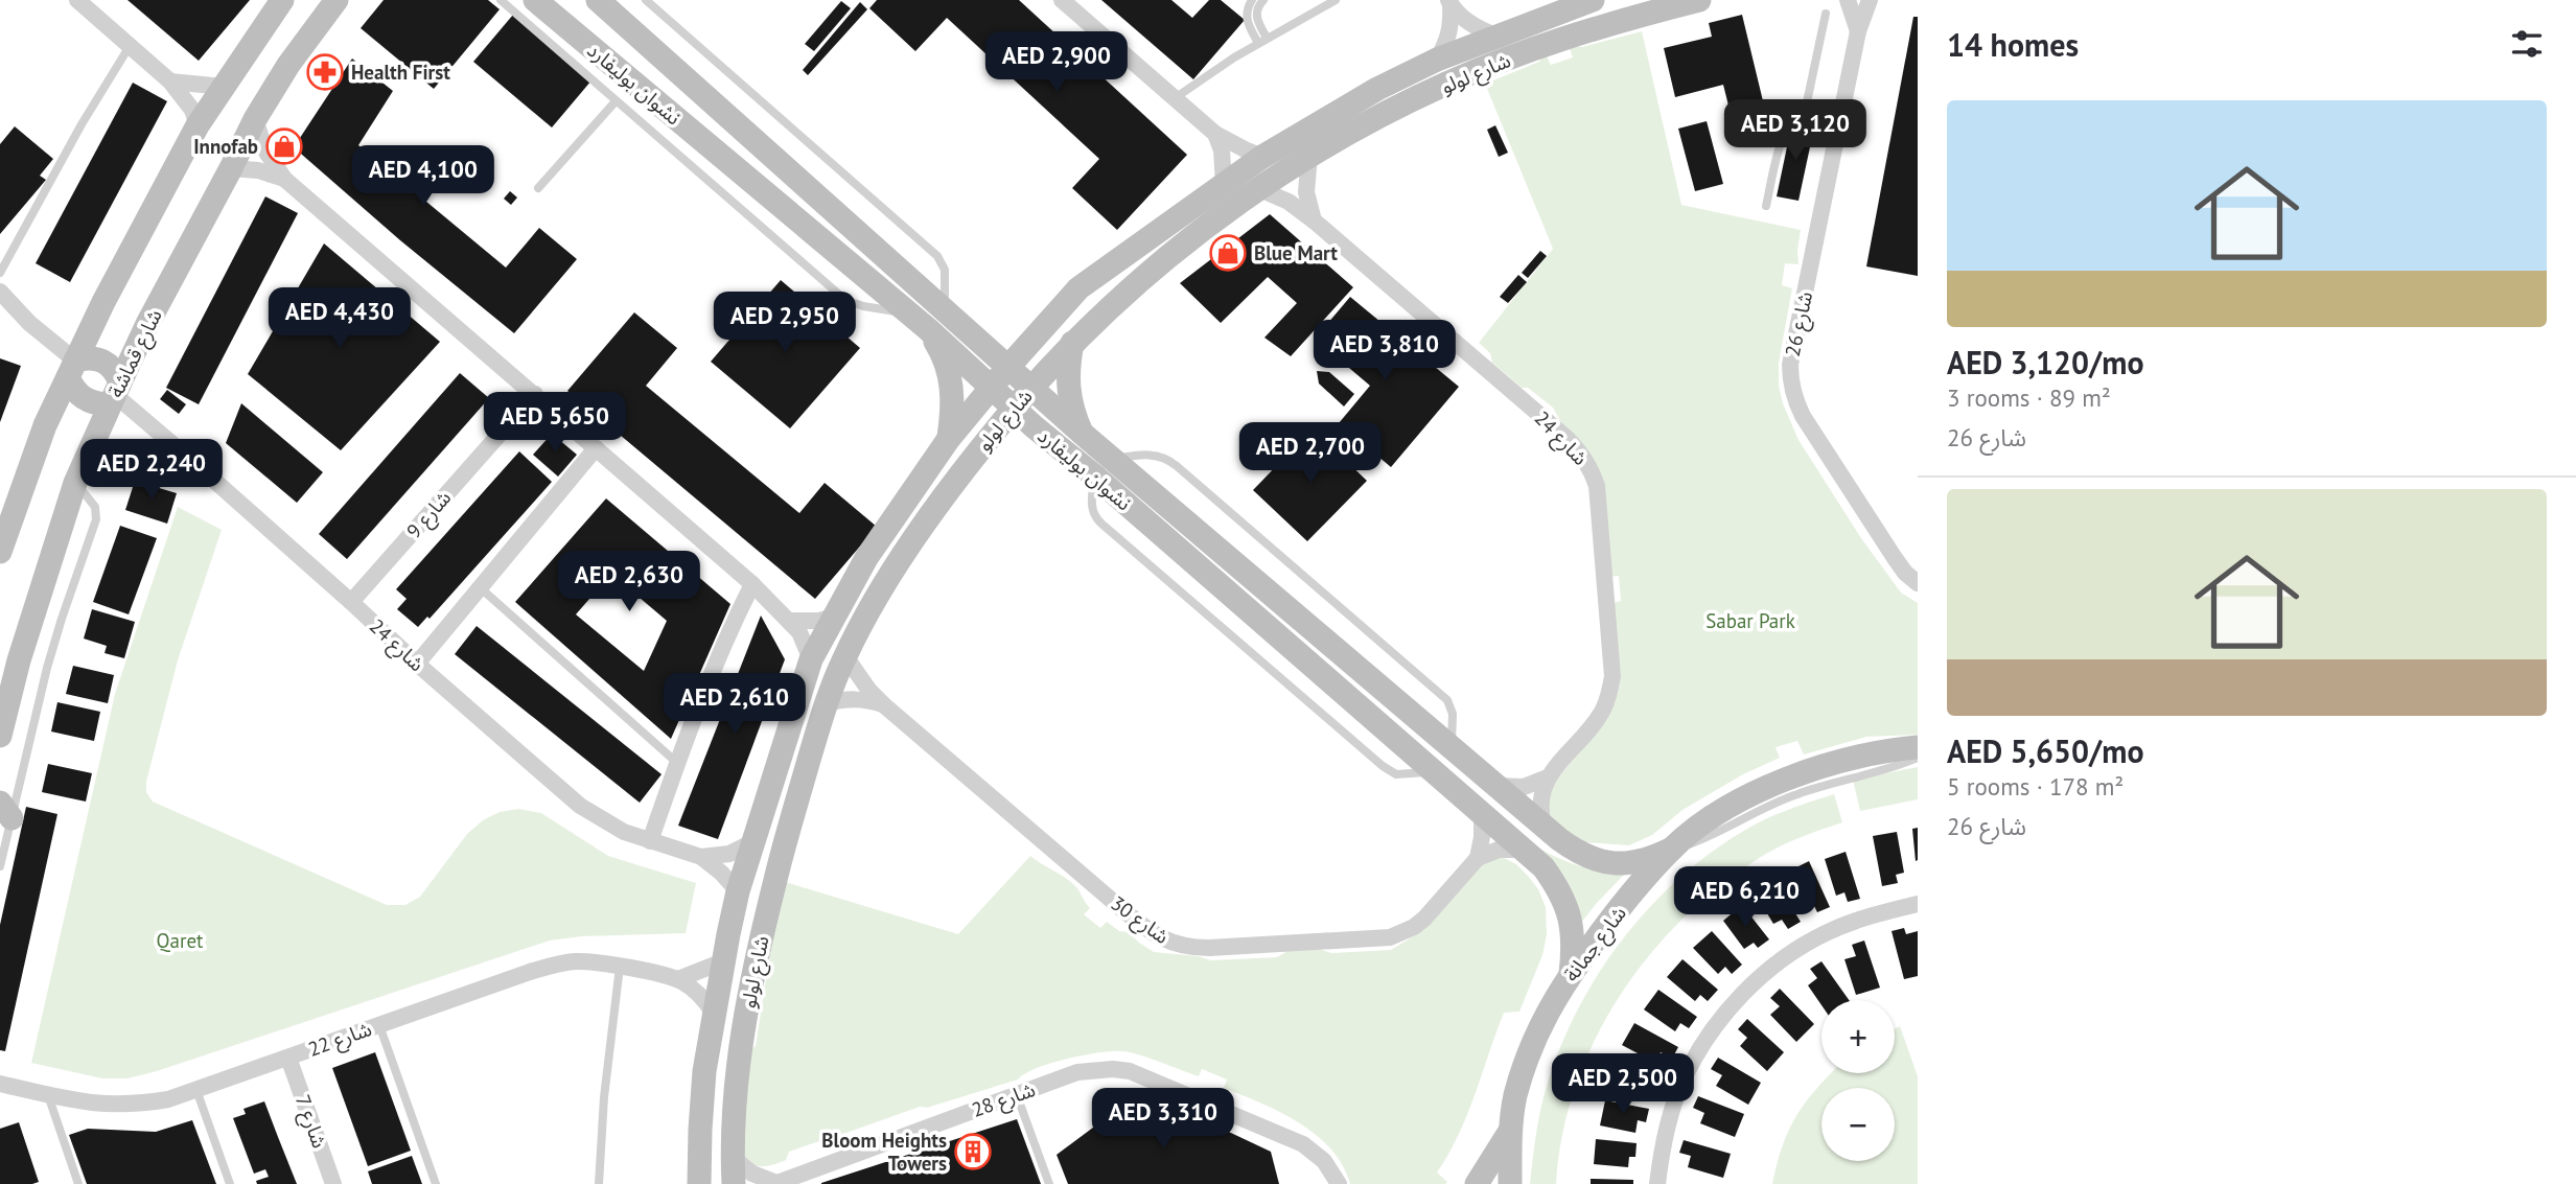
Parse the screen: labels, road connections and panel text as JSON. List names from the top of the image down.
{
  "streets": {
    "street": [
      "شارع لولو",
      "نشوان بوليفارد",
      "شارع 26",
      "شارع قماشة",
      "شارع 24",
      "شارع 9",
      "شارع 30",
      "شارع جمانة",
      "شارع 22",
      "شارع 28",
      "شارع 7"
    ]
  },
  "crossings": [
    ["شارع لولو", "نشوان بوليفارد"],
    ["شارع لولو", "شارع 24"],
    ["شارع لولو", "شارع 30"],
    ["شارع لولو", "شارع 22"],
    ["شارع لولو", "شارع 28"],
    ["نشوان بوليفارد", "شارع 24"],
    ["نشوان بوليفارد", "شارع جمانة"],
    ["شارع قماشة", "شارع 24"],
    ["شارع 24", "شارع 9"],
    ["شارع 22", "شارع 7"]
  ],
  "parks": ["Sabar Park", "Qaret"],
  "places": {
    "pharmacy": ["Health First"],
    "shop": ["Innofab", "Blue Mart"],
    "building": ["Bloom Heights Towers"]
  },
  "page": {
    "heading": "14 homes",
    "price": [
      "AED 2,900",
      "AED 3,120",
      "AED 4,100",
      "AED 4,430",
      "AED 2,950",
      "AED 3,810",
      "AED 5,650",
      "AED 2,700",
      "AED 2,240",
      "AED 2,630",
      "AED 2,610",
      "AED 6,210",
      "AED 2,500",
      "AED 3,310"
    ],
    "list": [
      {
        "name": "AED 3,120/mo",
        "note": "3 rooms · 89 m² · شارع 26"
      },
      {
        "name": "AED 5,650/mo",
        "note": "5 rooms · 178 m² · شارع 26"
      }
    ],
    "map_buttons": ["+", "−"]
  }
}
